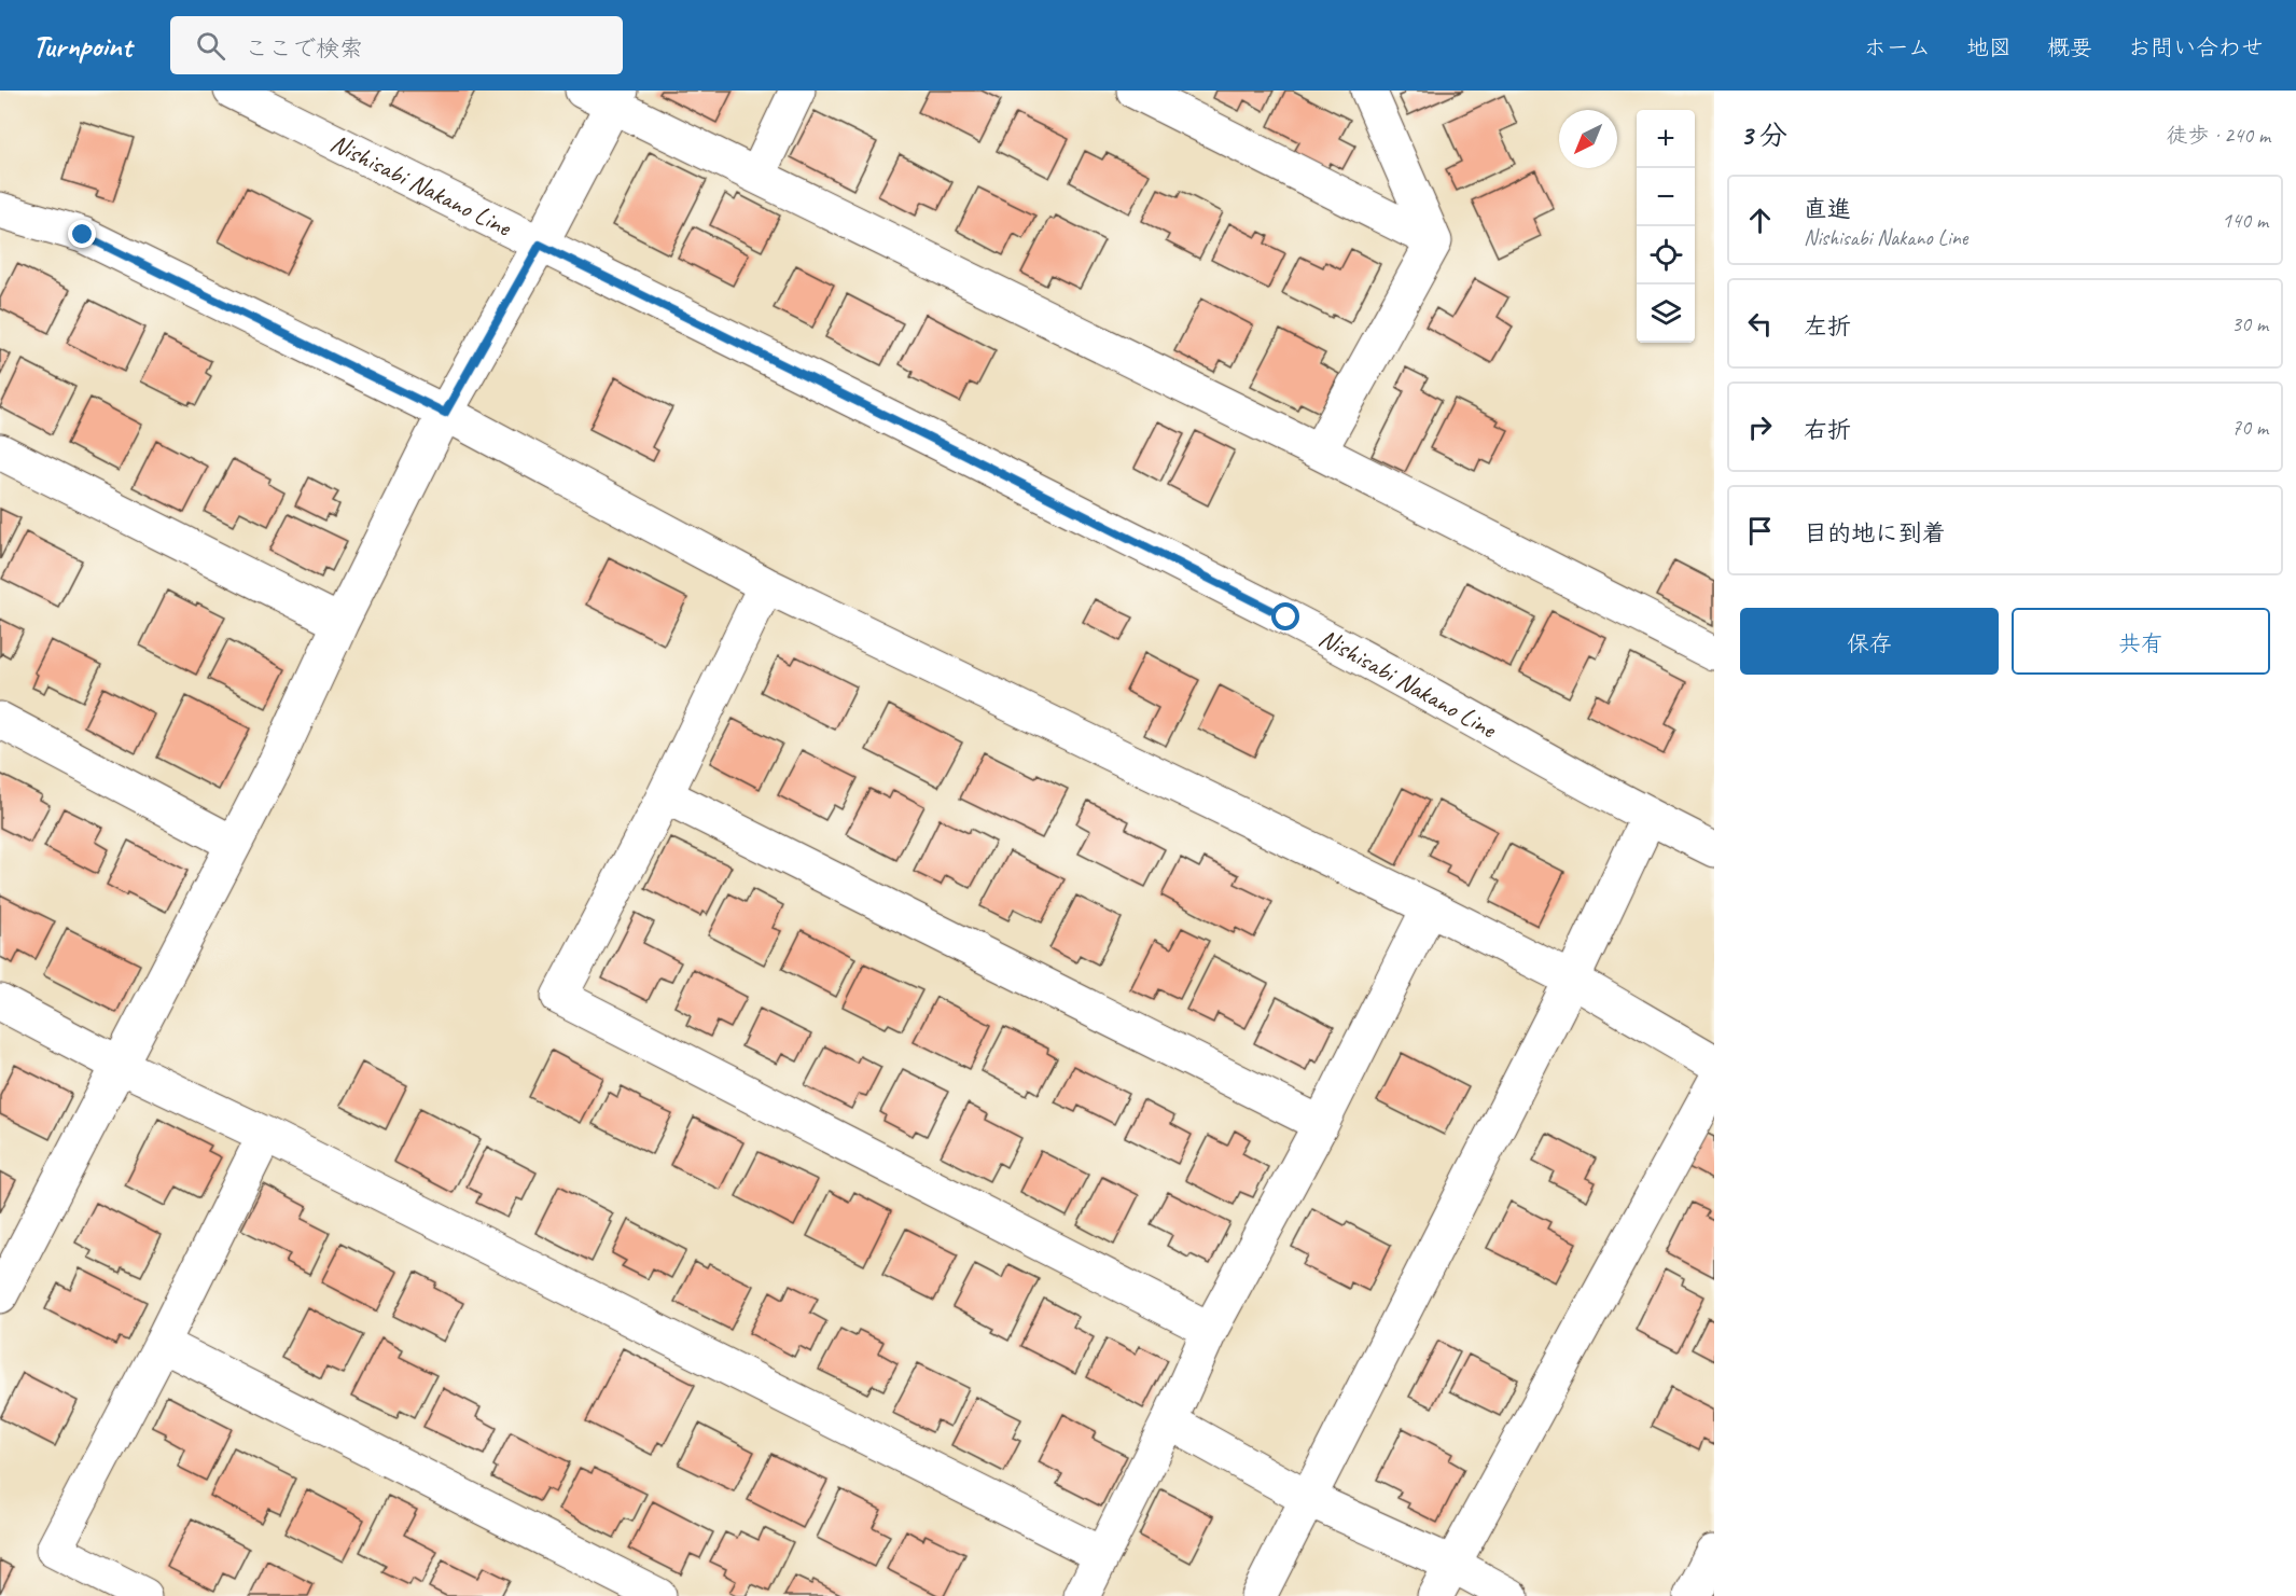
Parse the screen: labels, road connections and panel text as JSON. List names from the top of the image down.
{
  "streets": {
    "street": ["Nishisabi Nakano Line"]
  },
  "north": "bottom left",
  "page": {
    "header": "Turnpoint",
    "search": "ここで検索",
    "nav": [
      "ホーム",
      "地図",
      "概要",
      "お問い合わせ"
    ],
    "heading": ["3 分", "徒歩 · 240 m"],
    "map_buttons": ["+", "−"],
    "list": [
      ["直進", "Nishisabi Nakano Line", "140 m"],
      ["左折", "30 m"],
      ["右折", "70 m"],
      "目的地に到着"
    ],
    "buttons": ["保存", "共有"]
  }
}
